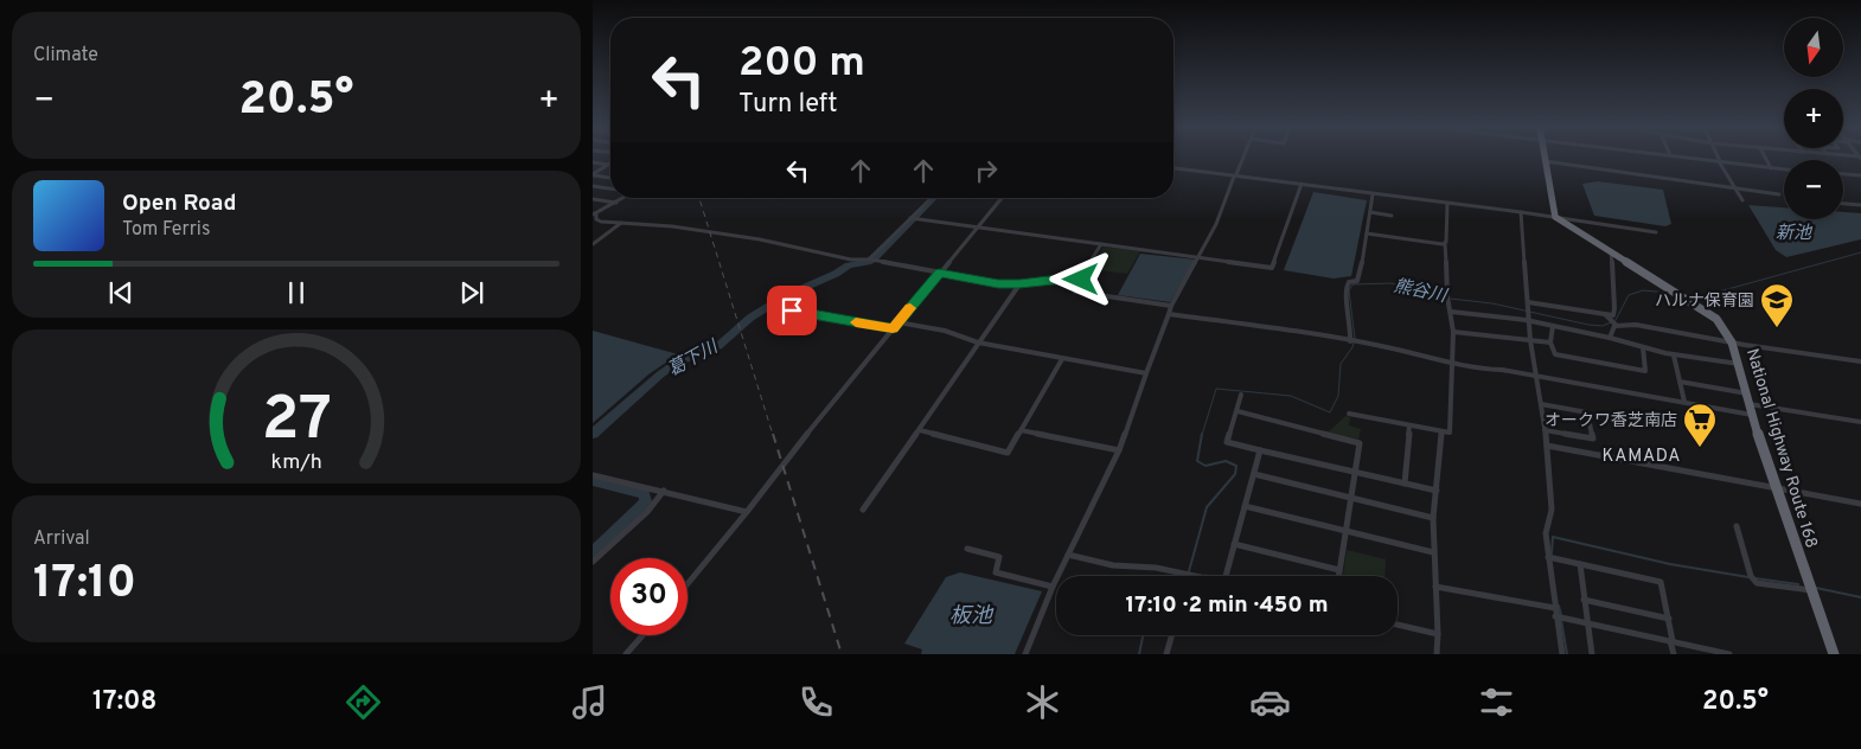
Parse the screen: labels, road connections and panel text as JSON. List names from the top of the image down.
{
  "streets": {
    "highway": ["National Highway Route 168"]
  },
  "districts": ["KAMADA"],
  "water": [
    "新池",
    "熊谷川",
    "葛下川",
    "板池"
  ],
  "places": {
    "school or university": ["ハルナ保育園"],
    "supermarket": ["オークワ香芝南店"]
  },
  "north": "bottom",
  "page": {
    "tile": [
      "Climate",
      ["Arrival", "17:10"]
    ],
    "map_buttons": ["+", "−"],
    "turn": ["200 m", "Turn left"],
    "heat": ["−", "20.5°", "+"],
    "song": ["Open Road", "Tom Ferris"],
    "limit": "30",
    "trip": "17:10 · 2 min · 450 m",
    "tabs": ["17:08", "20.5°"],
    "gauge": ["27", "km/h"]
  }
}
